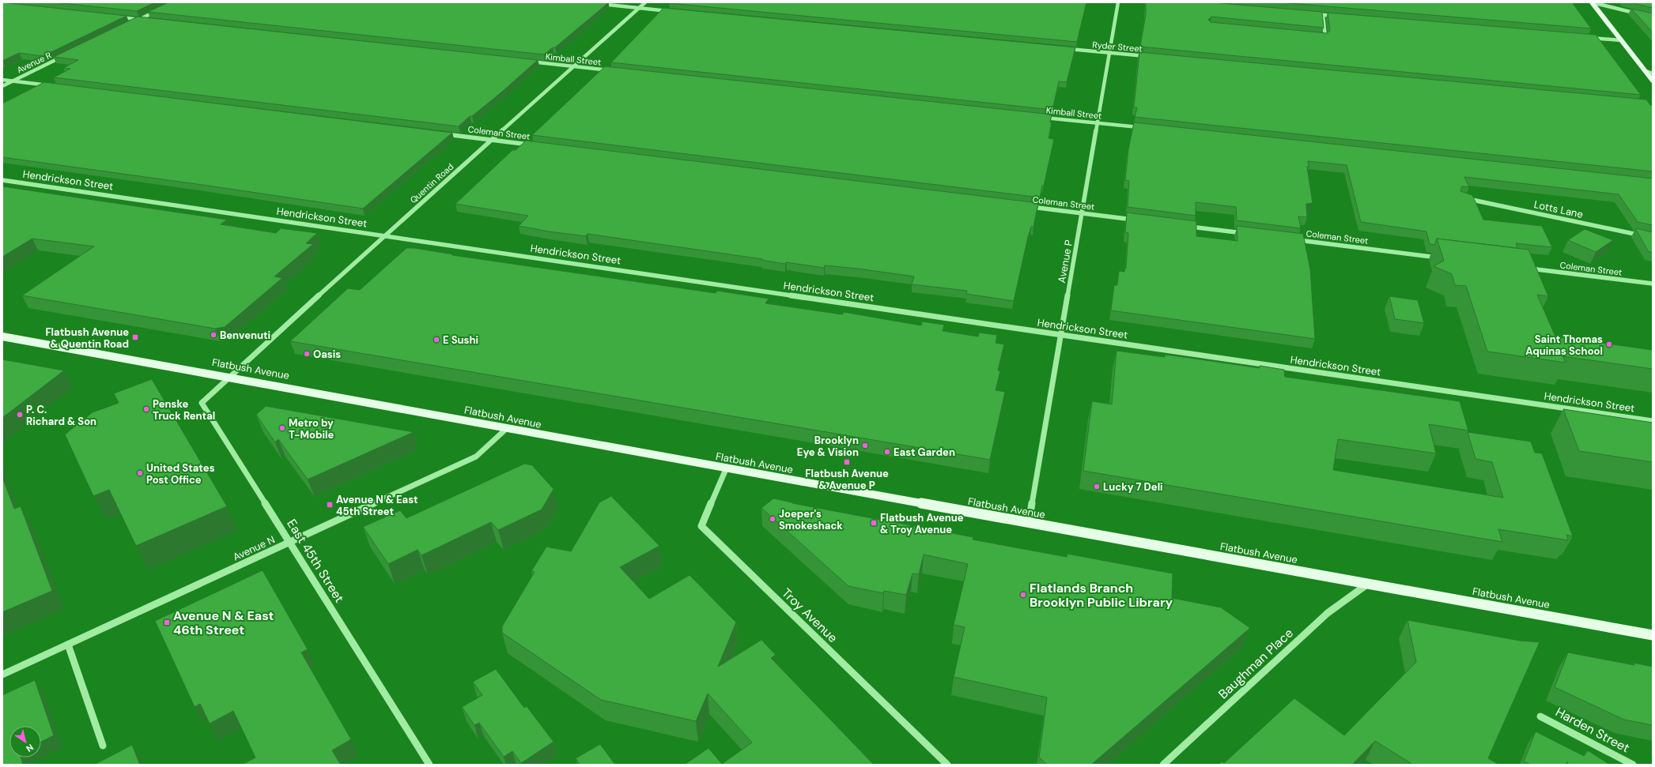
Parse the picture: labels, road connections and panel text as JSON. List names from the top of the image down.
{
  "streets": {
    "main road": ["Flatbush Avenue"],
    "street": [
      "Ryder Street",
      "Kimball Street",
      "Avenue R",
      "Coleman Street",
      "Hendrickson Street",
      "Quentin Road",
      "Lotts Lane",
      "Avenue P",
      "Avenue N",
      "East 45th Street",
      "Troy Avenue",
      "Baughman Place",
      "Harden Street"
    ]
  },
  "crossings": [
    ["Ryder Street", "Avenue P"],
    ["Kimball Street", "Quentin Road"],
    ["Kimball Street", "Avenue P"],
    ["Coleman Street", "Quentin Road"],
    ["Coleman Street", "Avenue P"],
    ["Hendrickson Street", "Quentin Road"],
    ["Hendrickson Street", "Avenue P"],
    ["Quentin Road", "Flatbush Avenue"],
    ["Quentin Road", "East 45th Street"],
    ["Avenue P", "Flatbush Avenue"],
    ["Flatbush Avenue", "Avenue N"],
    ["Flatbush Avenue", "East 45th Street"],
    ["Flatbush Avenue", "Troy Avenue"],
    ["Flatbush Avenue", "Baughman Place"],
    ["Avenue N", "East 45th Street"]
  ],
  "places": {
    "other": [
      "Benvenuti",
      "E Sushi",
      "Saint Thomas Aquinas School",
      "Oasis",
      "Penske Truck Rental",
      "P. C. Richard & Son",
      "Metro by T-Mobile",
      "Brooklyn Eye & Vision",
      "East Garden",
      "United States Post Office",
      "Lucky 7 Deli",
      "Joeper's Smokeshack",
      "Flatlands Branch Brooklyn Public Library"
    ],
    "transit": [
      "Flatbush Avenue & Quentin Road",
      "Flatbush Avenue & Avenue P",
      "Avenue N & East 45th Street",
      "Flatbush Avenue & Troy Avenue",
      "Avenue N & East 46th Street"
    ]
  },
  "north": "bottom right"
}
